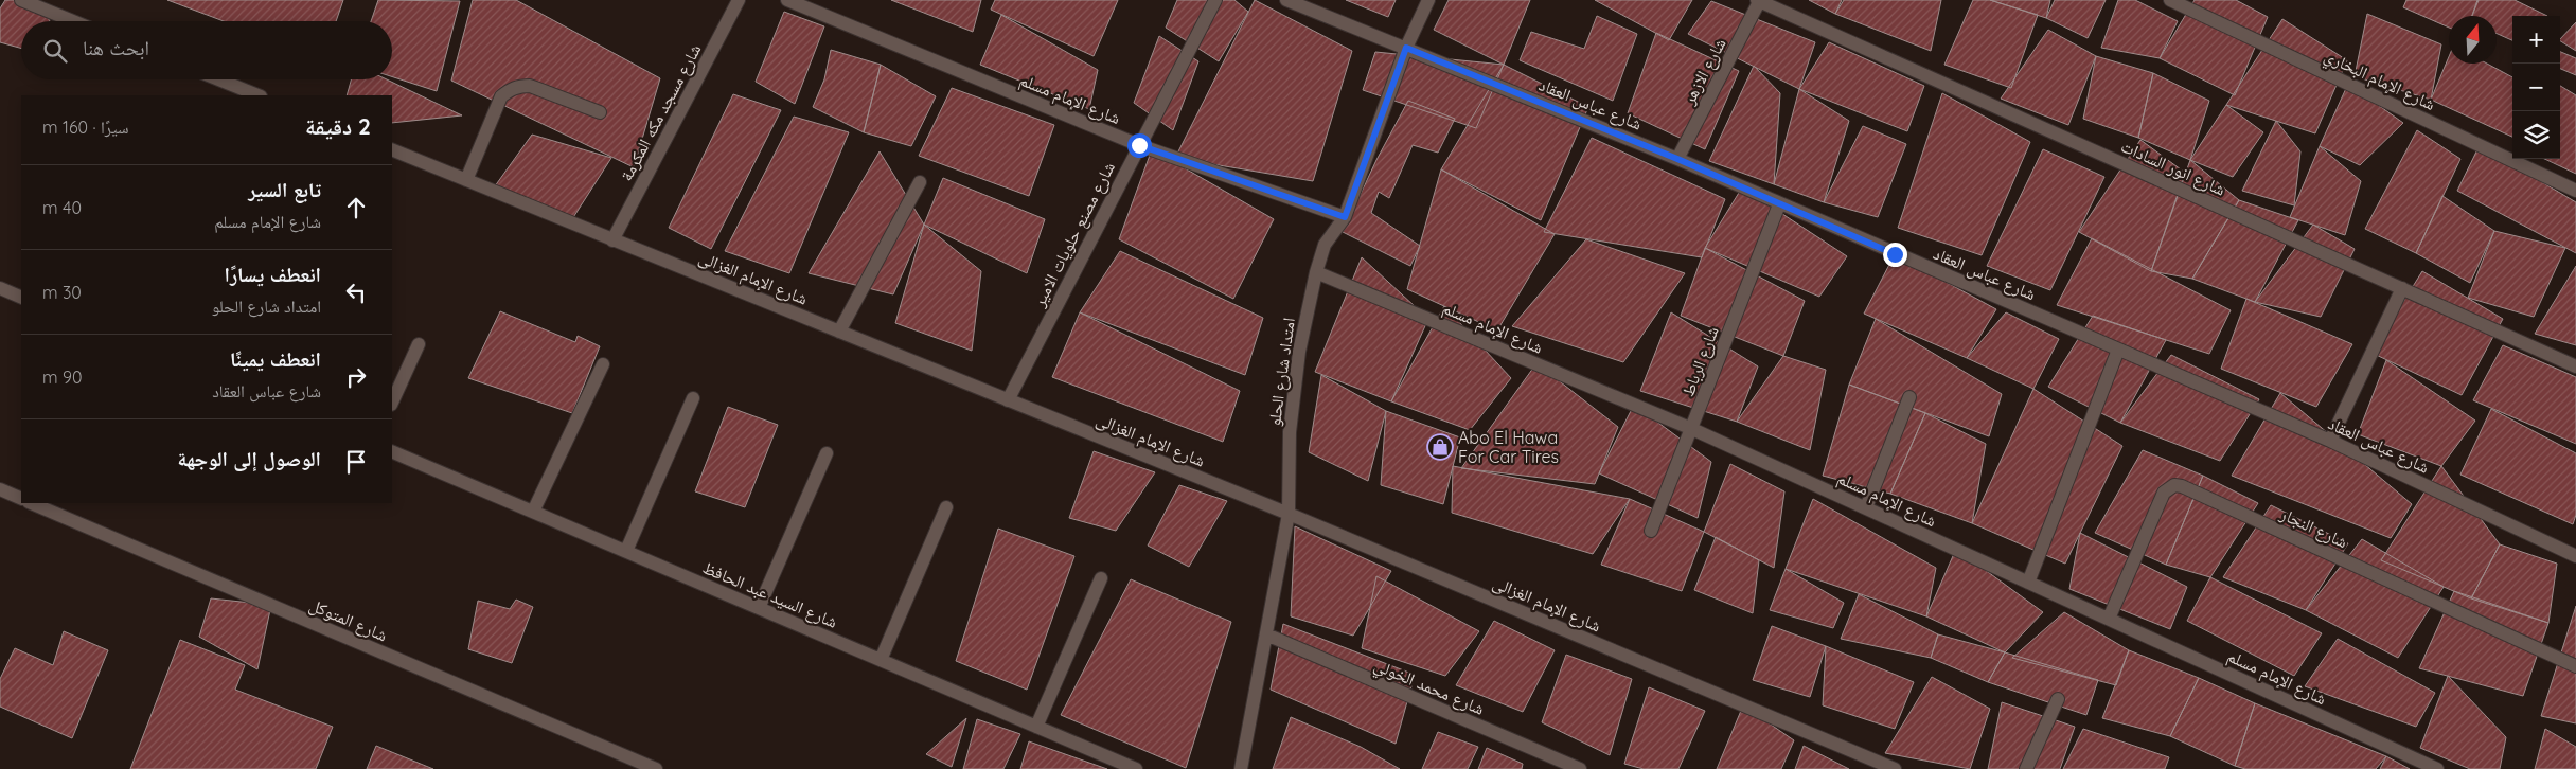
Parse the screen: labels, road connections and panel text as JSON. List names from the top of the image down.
{
  "streets": {
    "street": [
      "شارع الازهر",
      "شارع الإمام البخاري",
      "شارع الإمام مسلم",
      "شارع عباس العقاد",
      "شارع مسجد مكه المكرمة",
      "شارع انور السادات",
      "شارع مصنع حلويات الامير",
      "شارع الإمام الغزالى",
      "شارع الرباط",
      "امتداد شارع الحلو",
      "شارع النجار",
      "شارع السيد عبد الحافظ",
      "شارع المتوكل",
      "شارع محمد الخولي"
    ]
  },
  "crossings": [
    ["شارع الازهر", "شارع عباس العقاد"],
    ["شارع الازهر", "شارع انور السادات"],
    ["شارع الإمام مسلم", "شارع مصنع حلويات الامير"],
    ["شارع الإمام مسلم", "شارع الرباط"],
    ["شارع الإمام مسلم", "امتداد شارع الحلو"],
    ["شارع الإمام مسلم", "شارع النجار"],
    ["شارع عباس العقاد", "شارع الرباط"],
    ["شارع عباس العقاد", "امتداد شارع الحلو"],
    ["شارع مسجد مكه المكرمة", "شارع الإمام الغزالى"],
    ["شارع مصنع حلويات الامير", "شارع الإمام الغزالى"],
    ["شارع الإمام الغزالى", "امتداد شارع الحلو"],
    ["امتداد شارع الحلو", "شارع محمد الخولي"]
  ],
  "places": {
    "shop": ["Abo El Hawa For Car Tires"]
  },
  "north": "top",
  "page": {
    "map_buttons": ["+", "−"],
    "search": "ابحث هنا",
    "heading": ["2 دقيقة", "سيرًا · 160 m"],
    "list": [
      ["تابع السير", "شارع الإمام مسلم", "40 m"],
      ["انعطف يسارًا", "امتداد شارع الحلو", "30 m"],
      ["انعطف يمينًا", "شارع عباس العقاد", "90 m"],
      "الوصول إلى الوجهة"
    ]
  }
}
